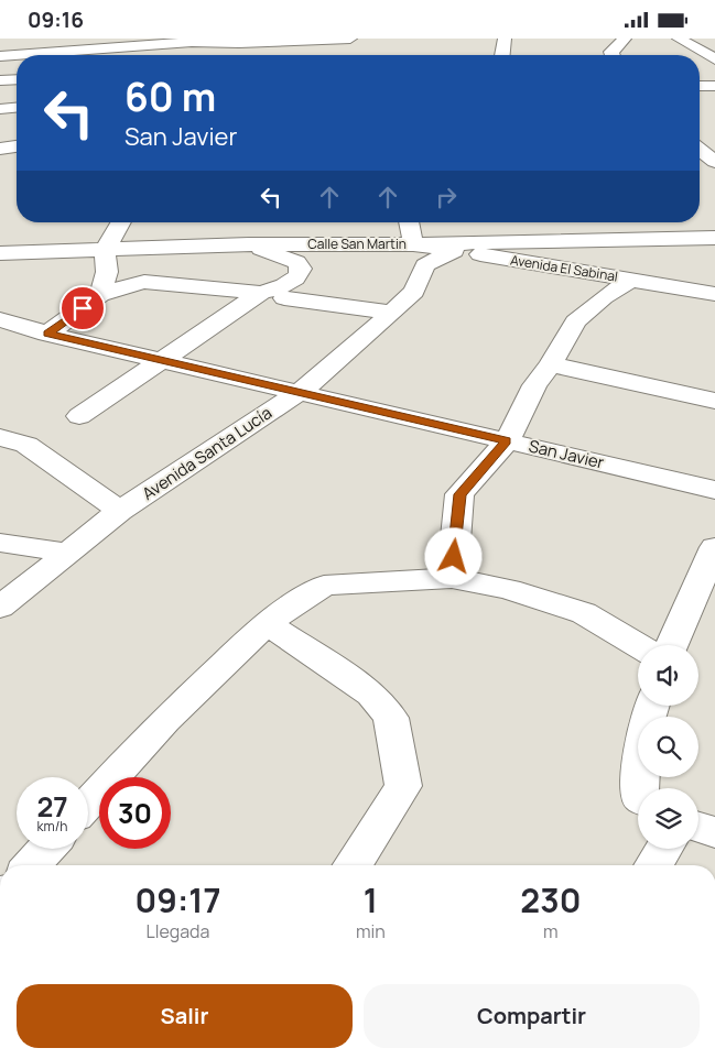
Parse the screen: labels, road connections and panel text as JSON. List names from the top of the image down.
{
  "streets": {
    "street": [
      "Calle San Martin",
      "Avenida El Sabinal",
      "Avenida Santa Lucía",
      "San Javier"
    ]
  },
  "crossings": [
    ["Calle San Martin", "Avenida El Sabinal"],
    ["Avenida El Sabinal", "Avenida Santa Lucía"],
    ["Avenida Santa Lucía", "San Javier"]
  ],
  "page": {
    "status": "09:16",
    "turn": ["60 m", "San Javier"],
    "speed": "27 km/h",
    "limit": "30",
    "eta": [
      "09:17",
      "Llegada",
      "1",
      "min",
      "230",
      "m"
    ],
    "buttons": ["Salir", "Compartir"]
  }
}
